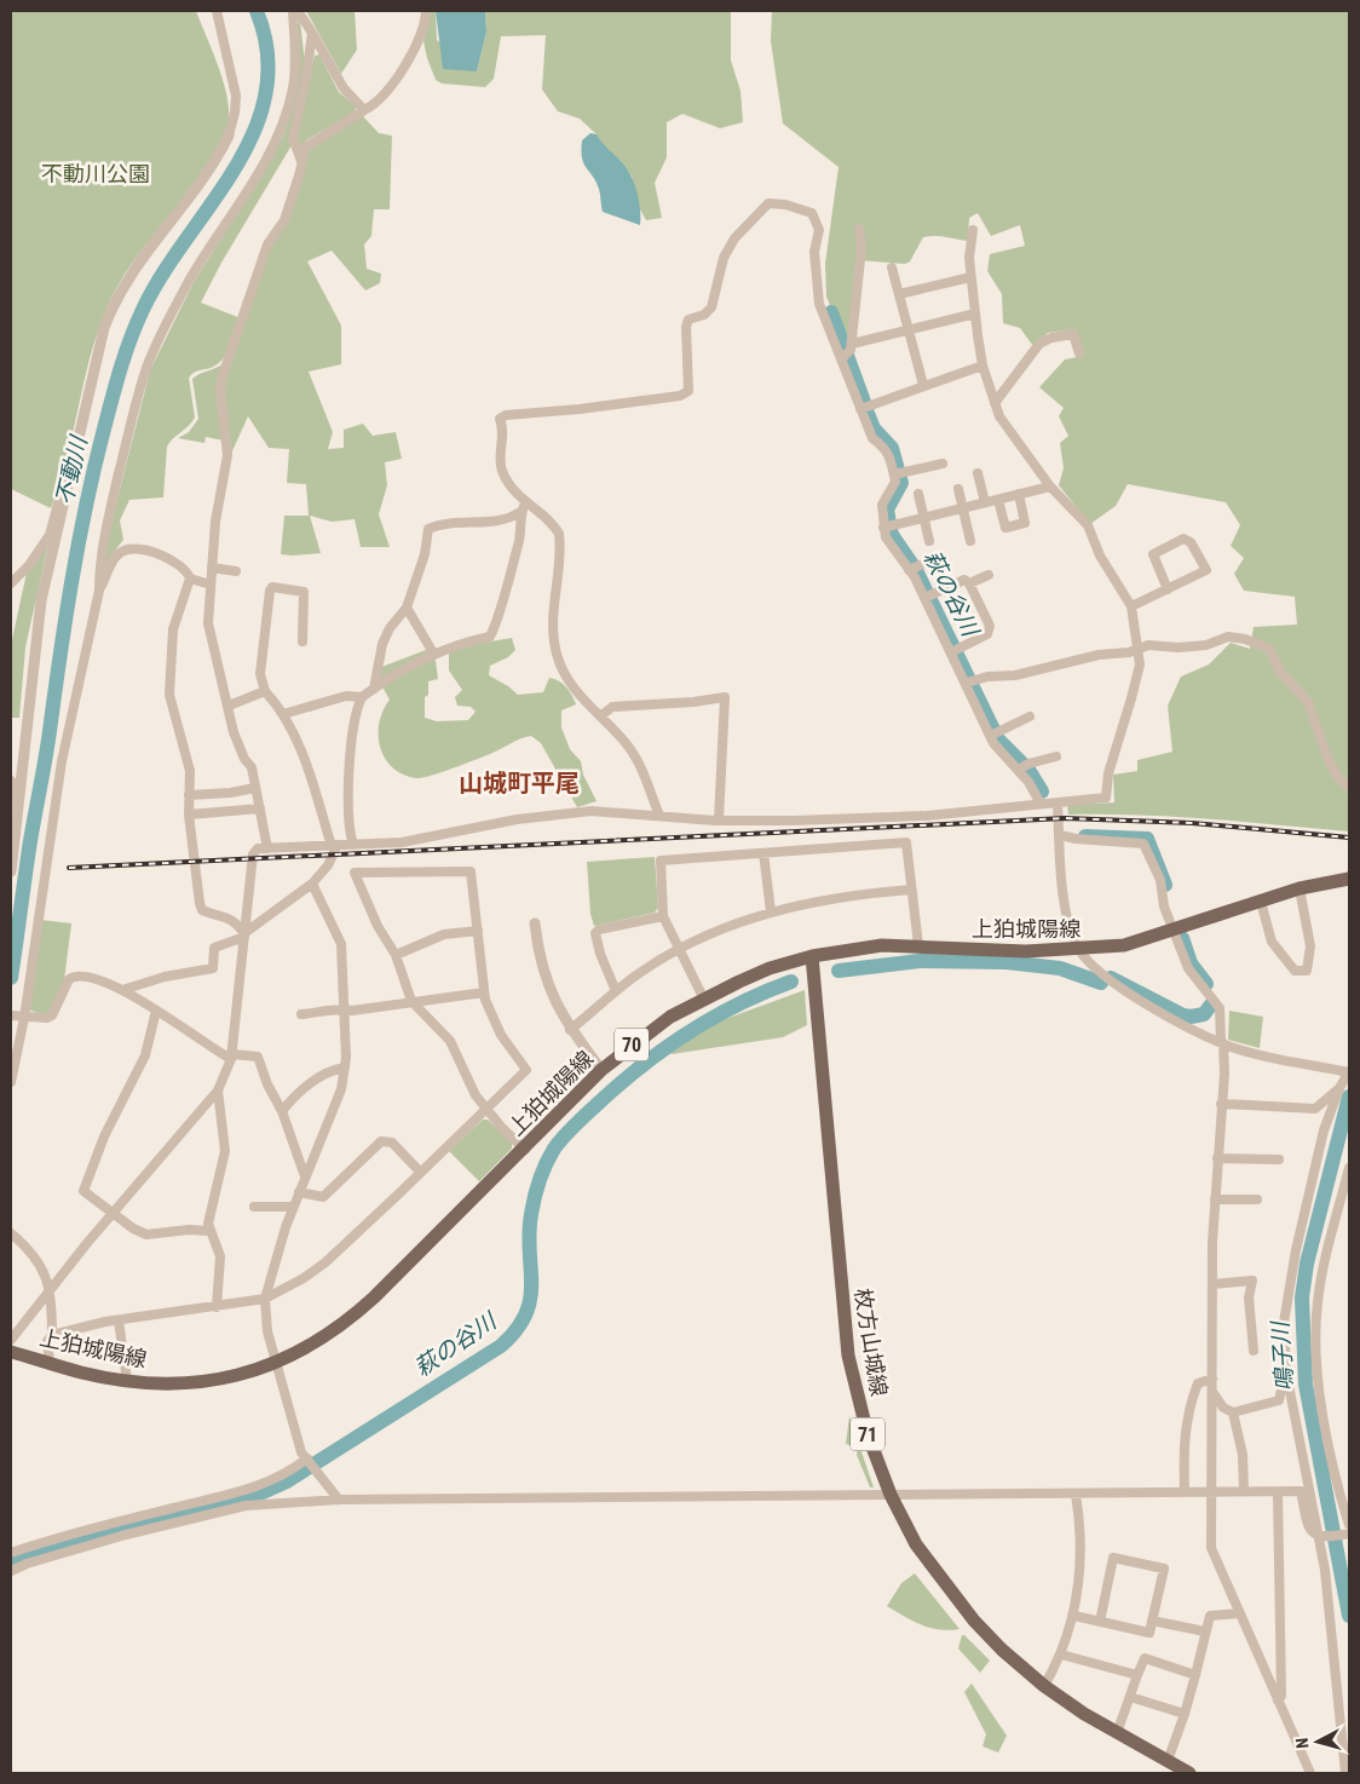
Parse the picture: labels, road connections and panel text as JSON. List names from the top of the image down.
{
  "streets": {
    "main road": [
      "上狛城陽線",
      "70",
      "枚方山城線",
      "71"
    ]
  },
  "crossings": [
    ["上狛城陽線", "枚方山城線"]
  ],
  "districts": ["山城町平尾"],
  "water": ["不動川", "萩の谷川", "鳴子川"],
  "parks": ["不動川公園"],
  "north": "left"
}
